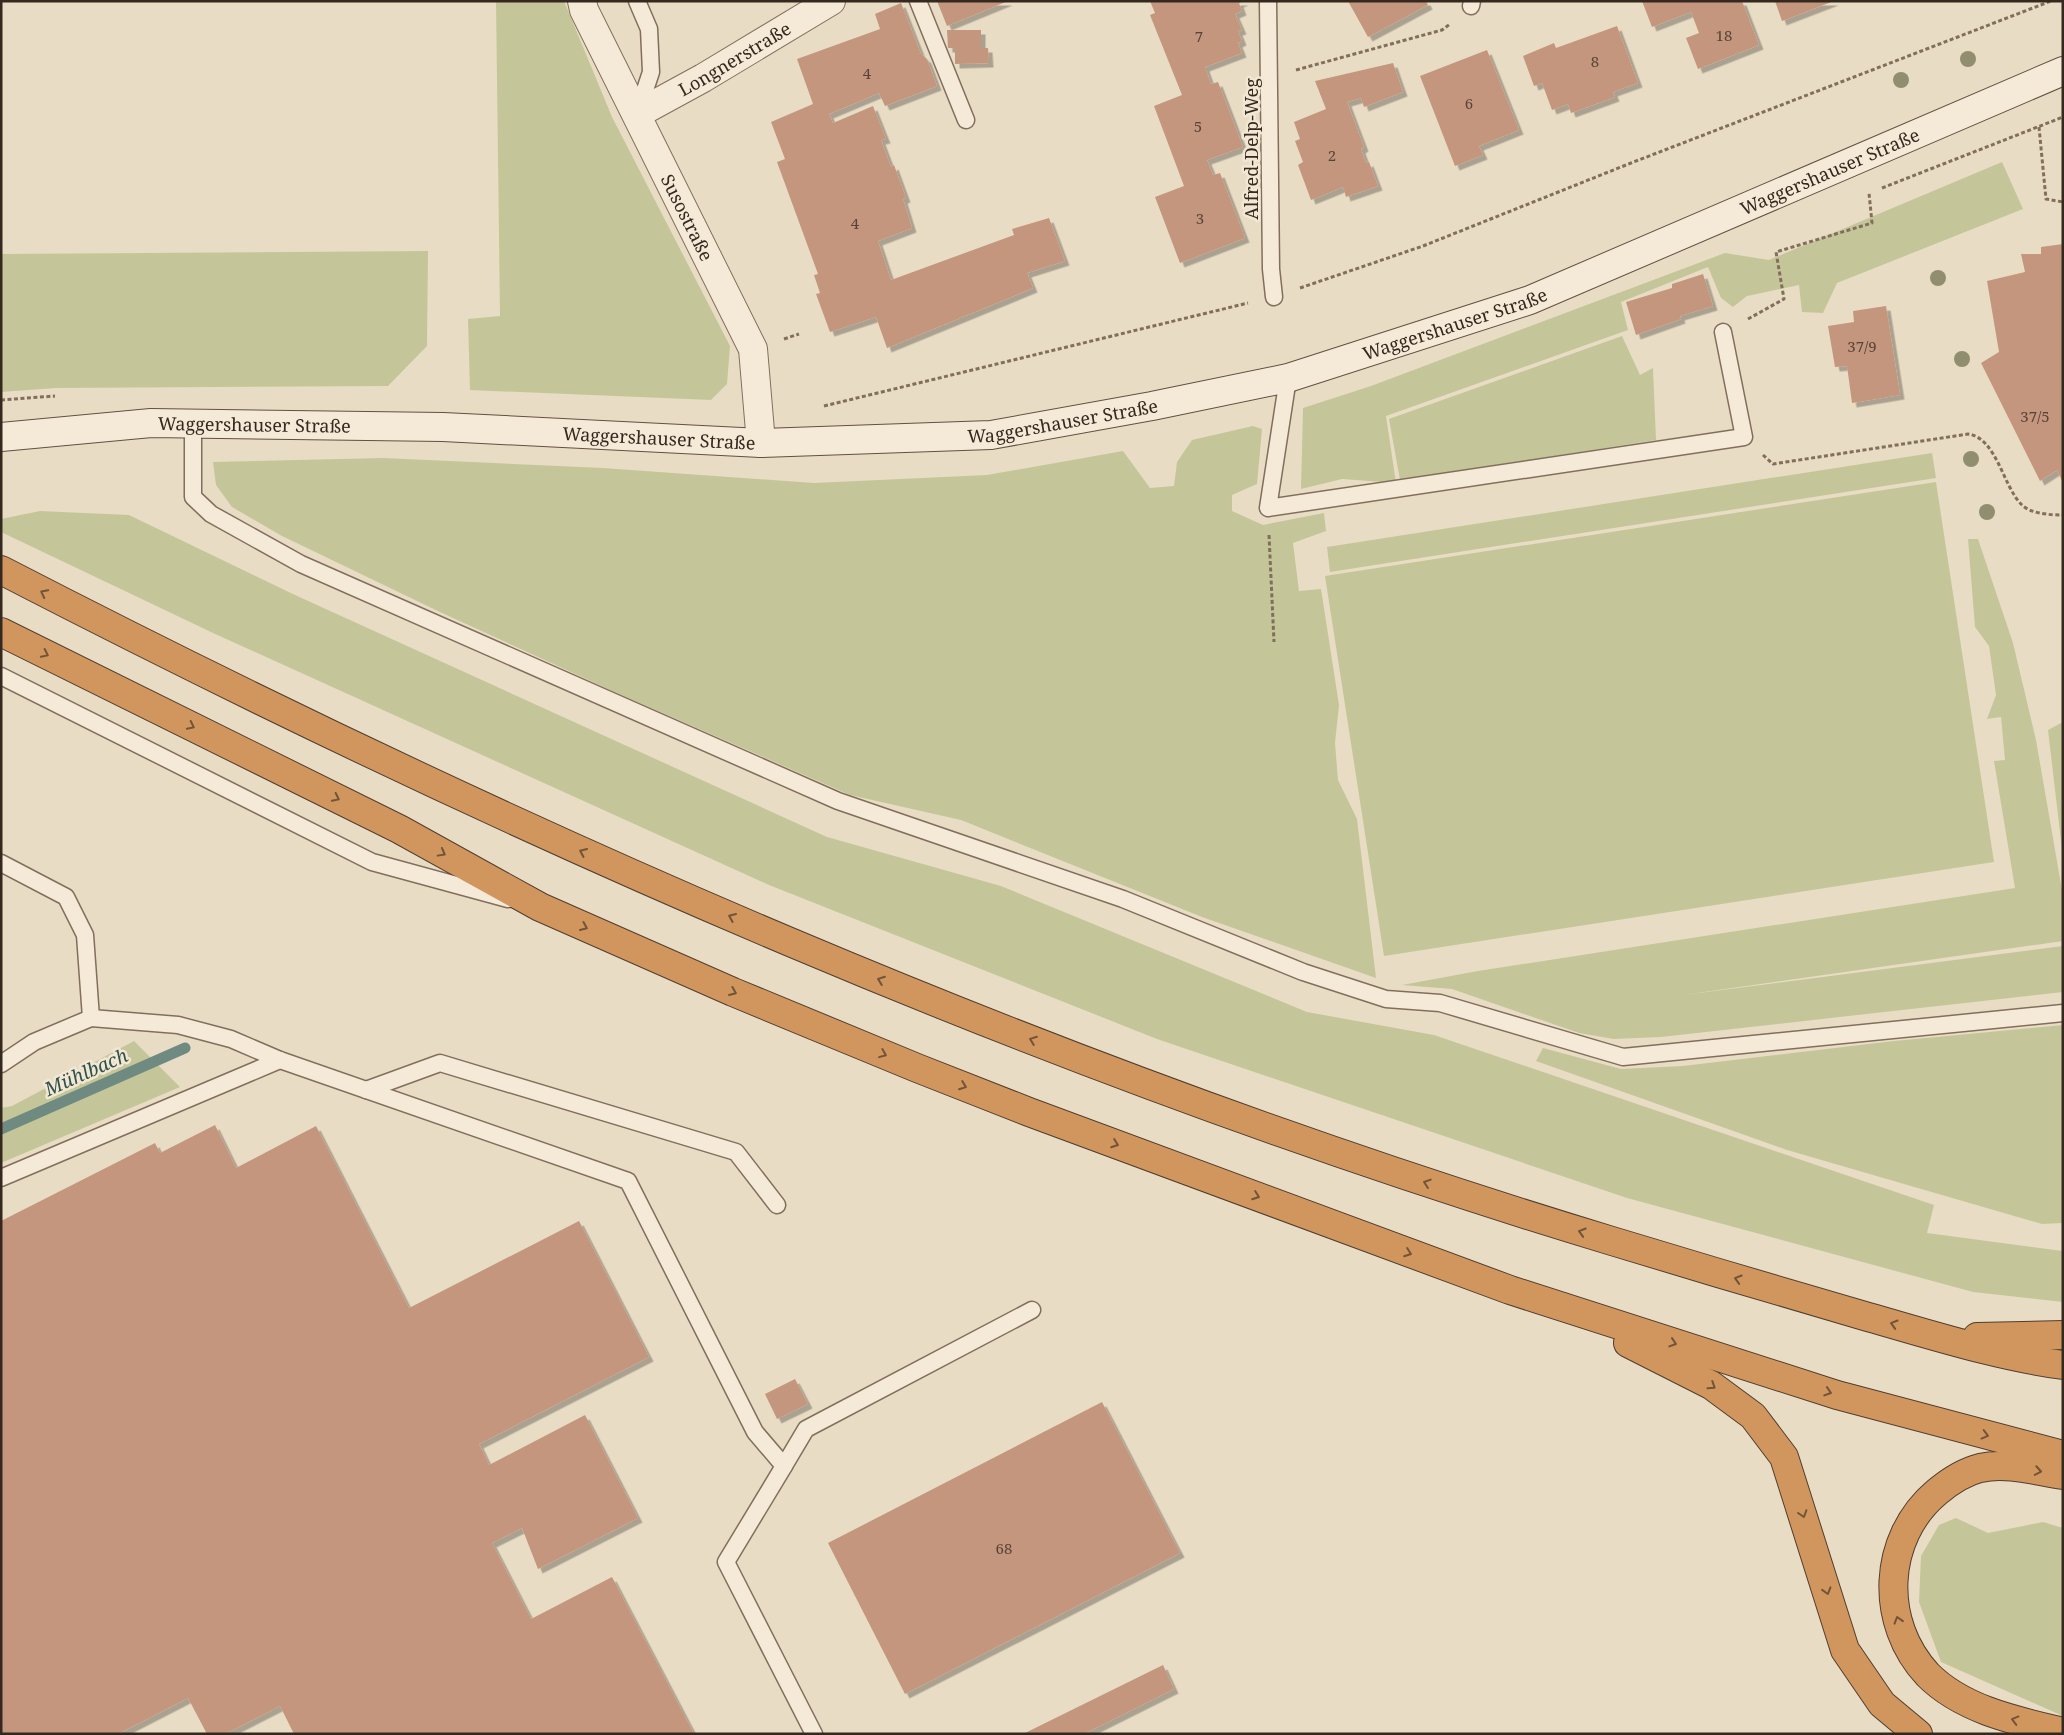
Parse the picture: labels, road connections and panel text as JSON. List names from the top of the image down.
{
  "streets": {
    "street": ["Longnerstraße", "Waggershauser Straße", "Susostraße"],
    "lane": ["Alfred-Delp-Weg"]
  },
  "crossings": [
    ["Longnerstraße", "Susostraße"],
    ["Waggershauser Straße", "Susostraße"]
  ],
  "water": ["Mühlbach"],
  "house_numbers": [
    "18",
    "7",
    "8",
    "4",
    "6",
    "5",
    "2",
    "3",
    "4",
    "37/9",
    "37/5",
    "68"
  ]
}
